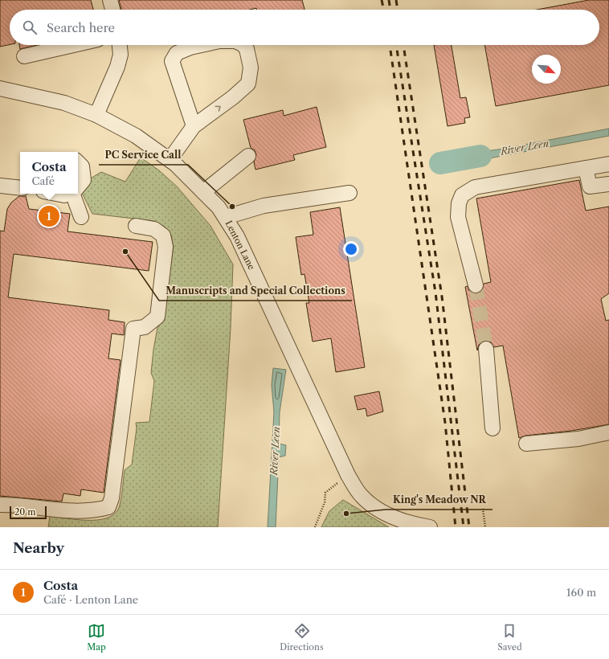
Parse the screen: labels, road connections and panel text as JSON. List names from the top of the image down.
{
  "streets": {
    "street": ["Lenton Lane"]
  },
  "water": ["River Leen"],
  "places": ["PC Service Call", "Manuscripts and Special Collections", "King's Meadow NR"],
  "scale_bar": "20 m",
  "north": "bottom right",
  "page": {
    "search": "Search here",
    "popup": ["Costa", "Café"],
    "pins": "1",
    "scale": "20 m",
    "heading": "Nearby",
    "list": [
      {
        "mark": "1",
        "name": "Costa",
        "note": "Café · Lenton Lane",
        "value": "160 m"
      }
    ],
    "nav": ["Map", "Directions", "Saved"]
  }
}
